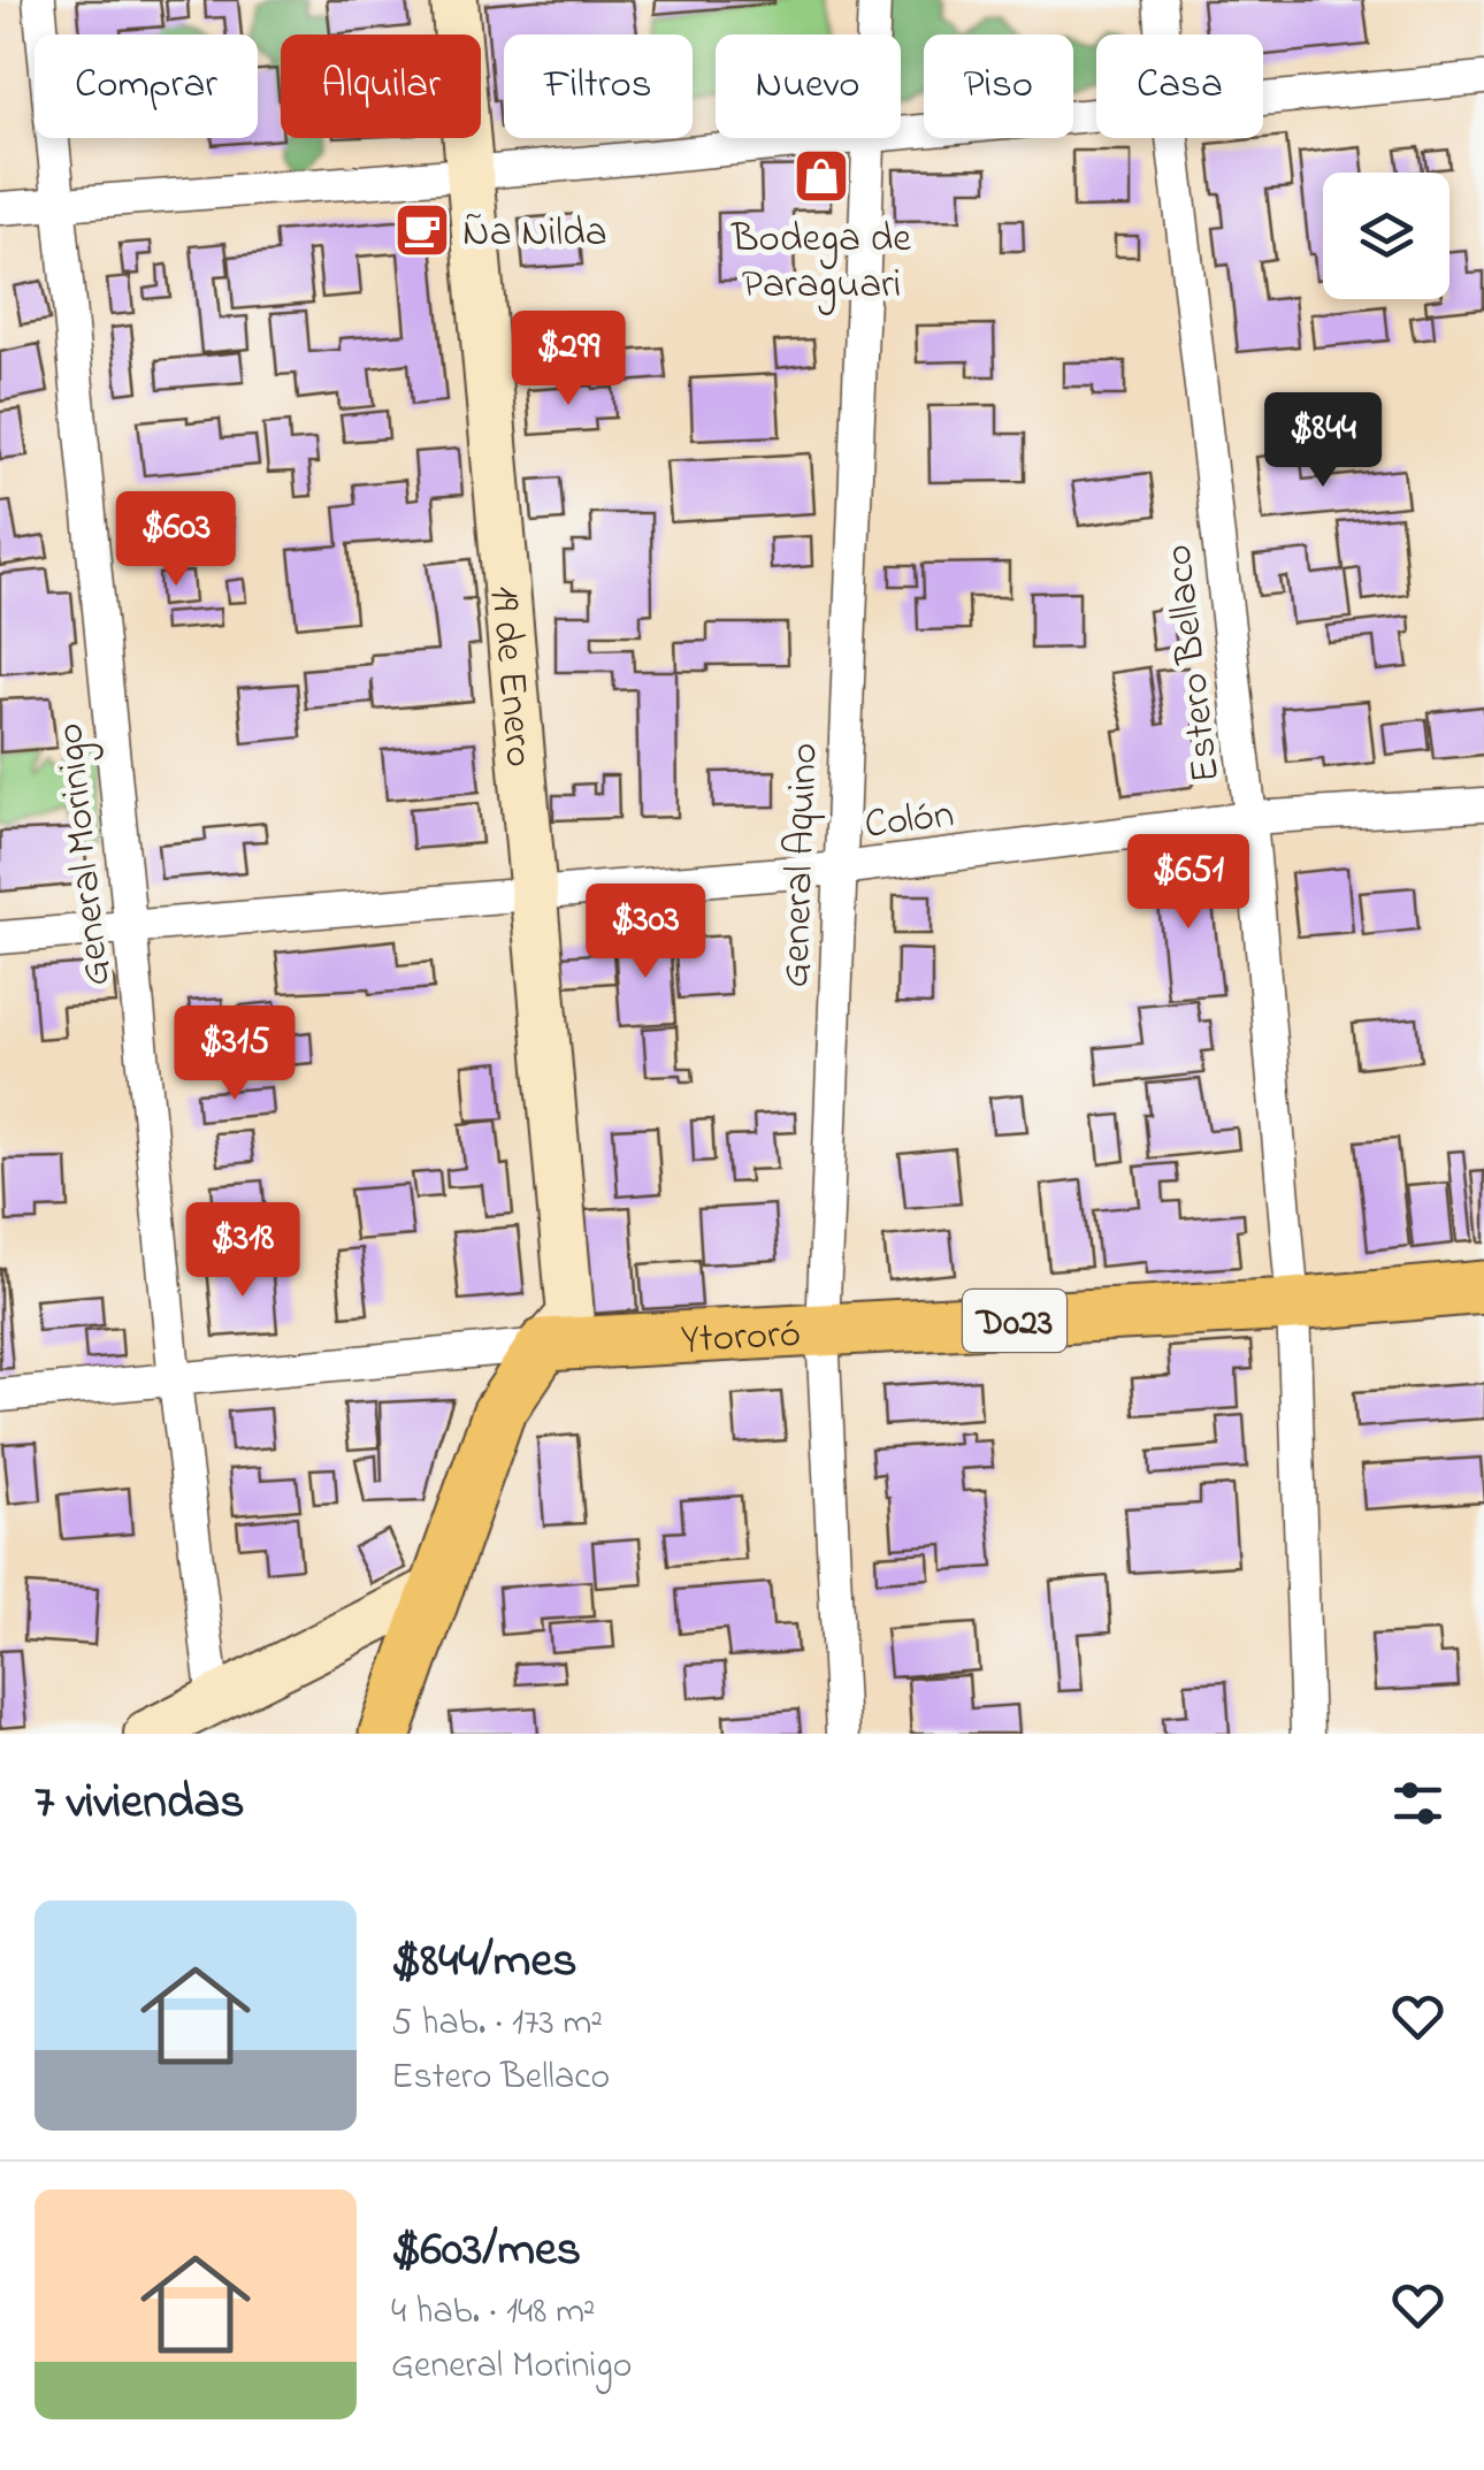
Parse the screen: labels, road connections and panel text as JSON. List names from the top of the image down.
{
  "streets": {
    "main road": ["D023", "Ytororó"],
    "street": [
      "Estero Bellaco",
      "19 de Enero",
      "Colón",
      "General Morinigo",
      "General Aquino"
    ]
  },
  "crossings": [
    ["Estero Bellaco", "Colón"],
    ["Estero Bellaco", "Ytororó"],
    ["19 de Enero", "Colón"],
    ["19 de Enero", "Ytororó"],
    ["Colón", "General Morinigo"],
    ["Colón", "General Aquino"],
    ["General Morinigo", "Ytororó"],
    ["General Aquino", "Ytororó"]
  ],
  "places": {
    "shop": ["Bodega de Paraguari"],
    "cafe": ["Ña Nilda"]
  },
  "page": {
    "chip": [
      "Comprar",
      "Alquilar",
      "Filtros",
      "Nuevo",
      "Piso",
      "Casa"
    ],
    "price": [
      "$299",
      "$844",
      "$603",
      "$651",
      "$303",
      "$315",
      "$318"
    ],
    "heading": "7 viviendas",
    "list": [
      {
        "name": "$844/mes",
        "note": "5 hab. · 173 m² · Estero Bellaco"
      },
      {
        "name": "$603/mes",
        "note": "4 hab. · 148 m² · General Morinigo"
      }
    ]
  }
}
